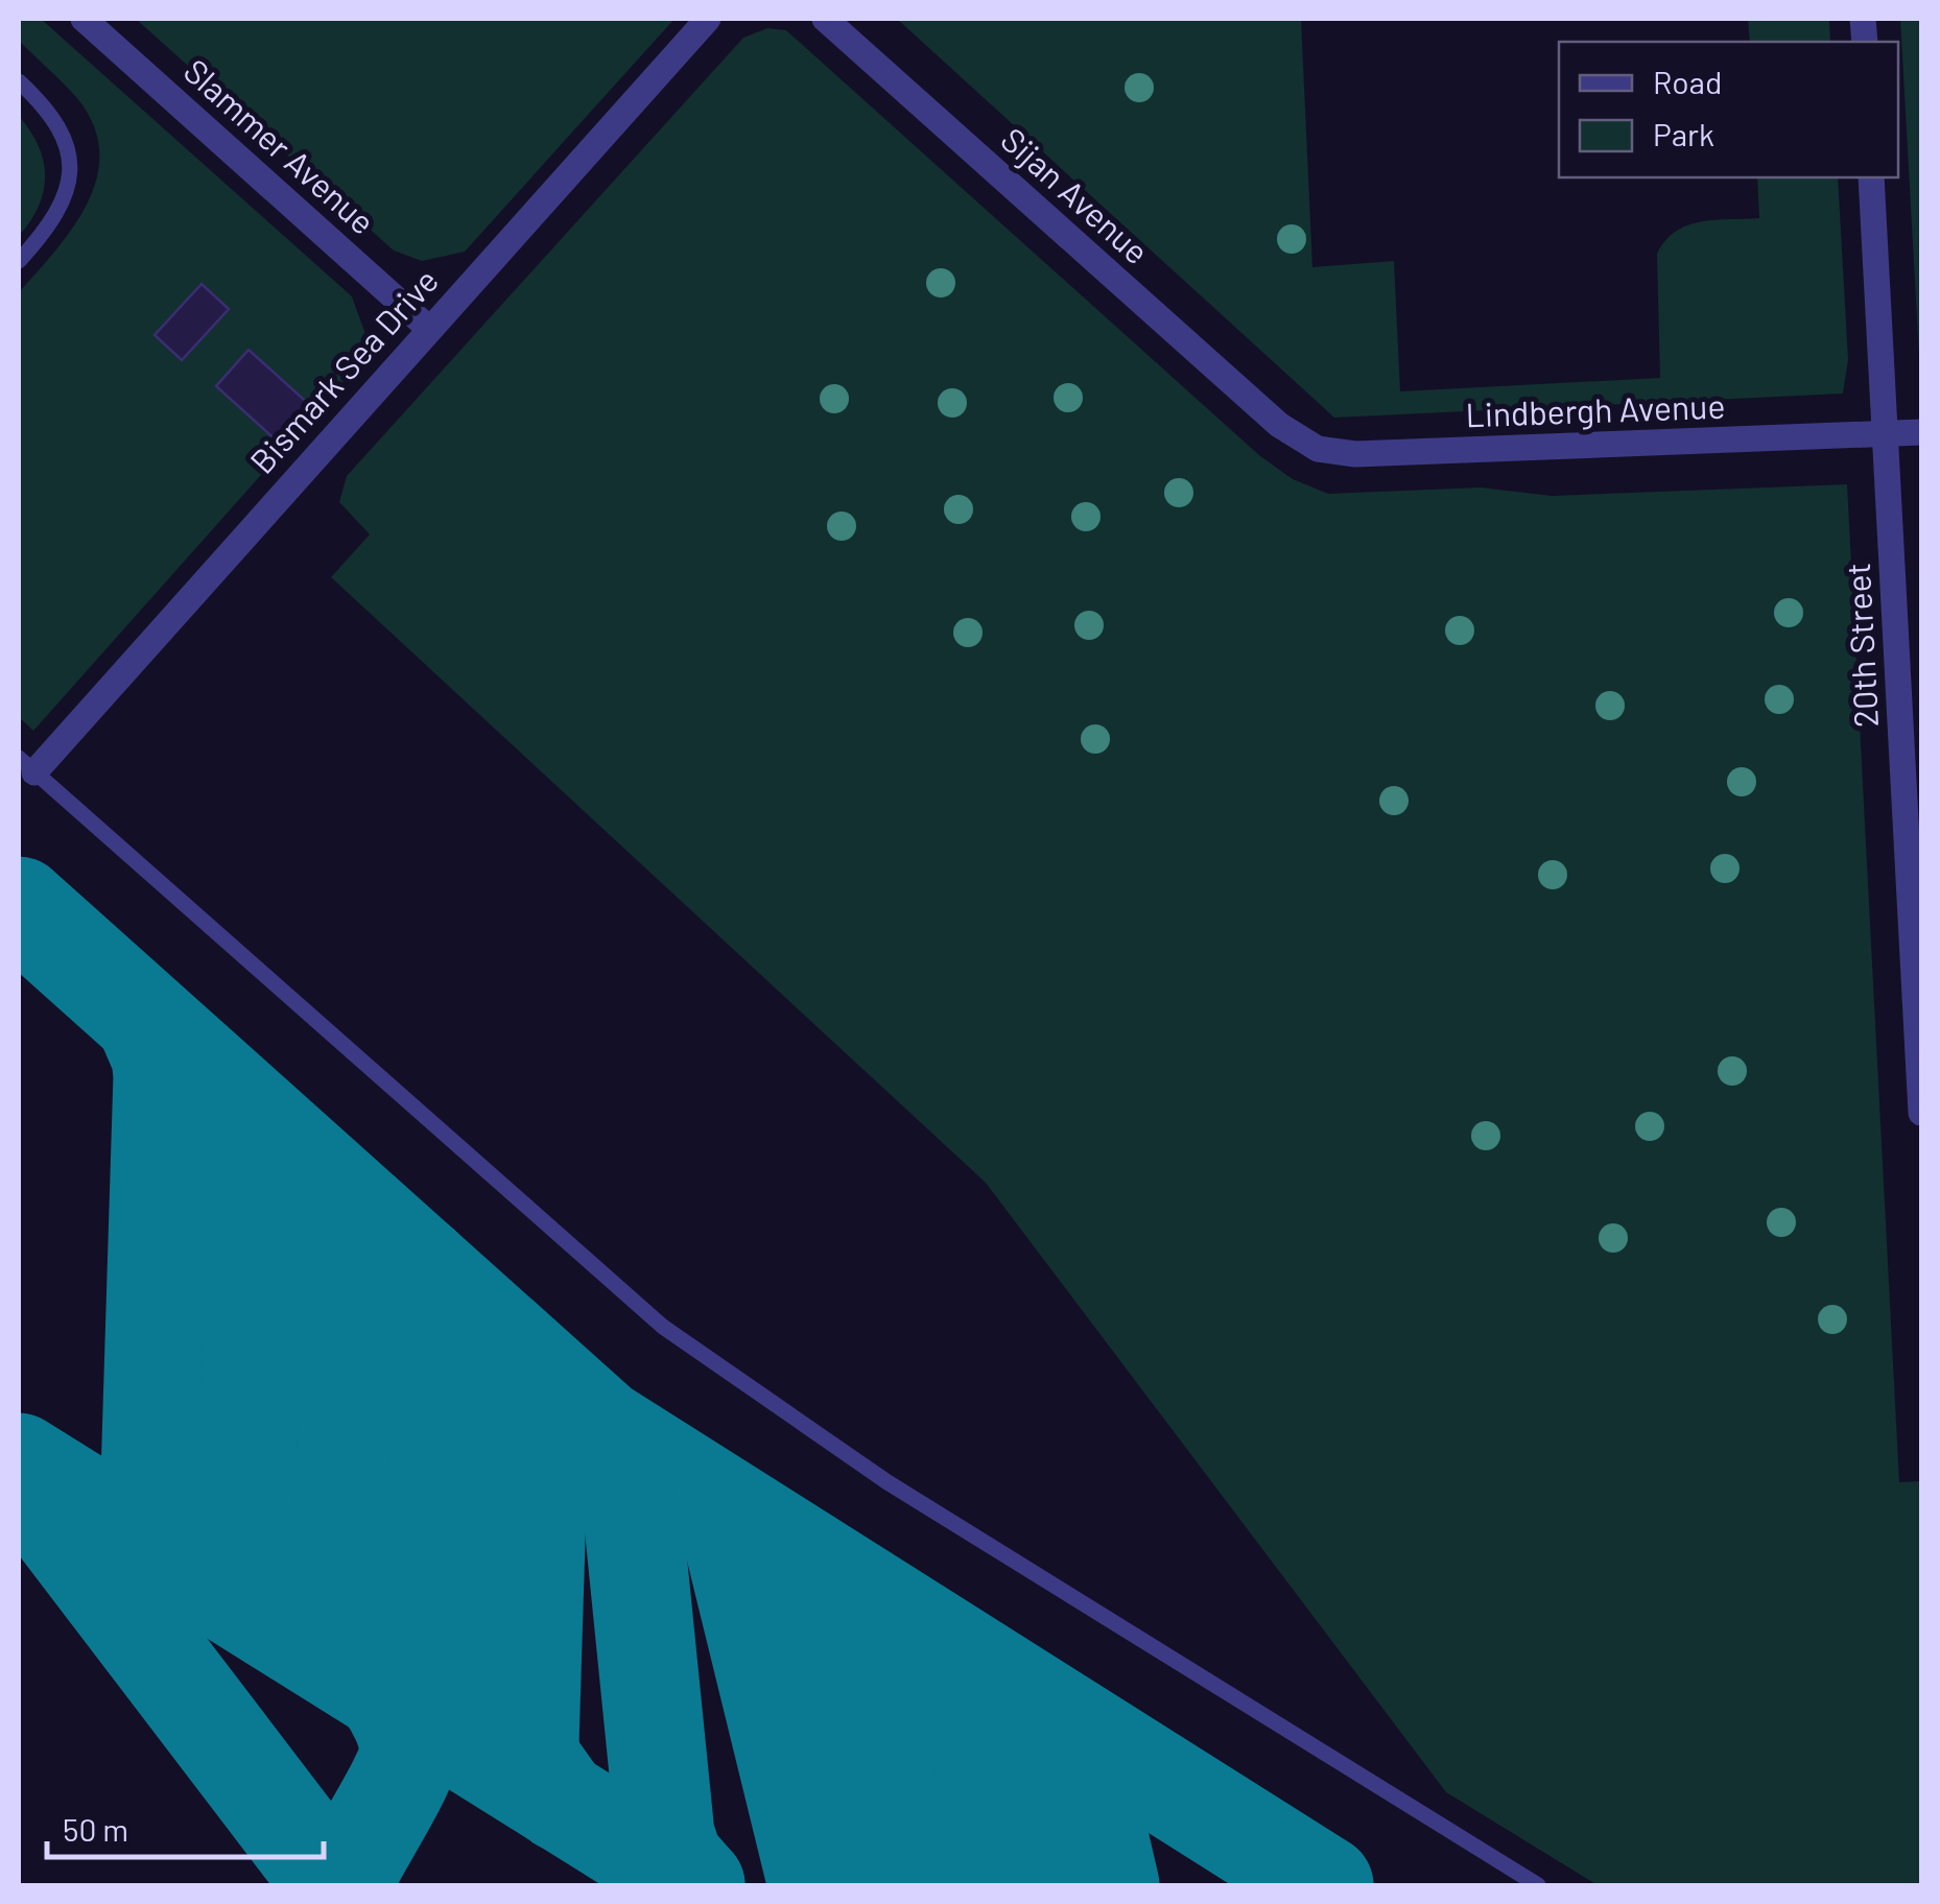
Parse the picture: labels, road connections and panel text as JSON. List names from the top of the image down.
{
  "streets": {
    "street": [
      "Slammer Avenue",
      "Sijan Avenue",
      "Bismark Sea Drive",
      "Lindbergh Avenue",
      "20th Street"
    ]
  },
  "crossings": [
    ["Slammer Avenue", "Bismark Sea Drive"],
    ["Sijan Avenue", "Lindbergh Avenue"],
    ["Lindbergh Avenue", "20th Street"]
  ],
  "legend": ["Road", "Park"],
  "scale_bar": "50 m"
}
